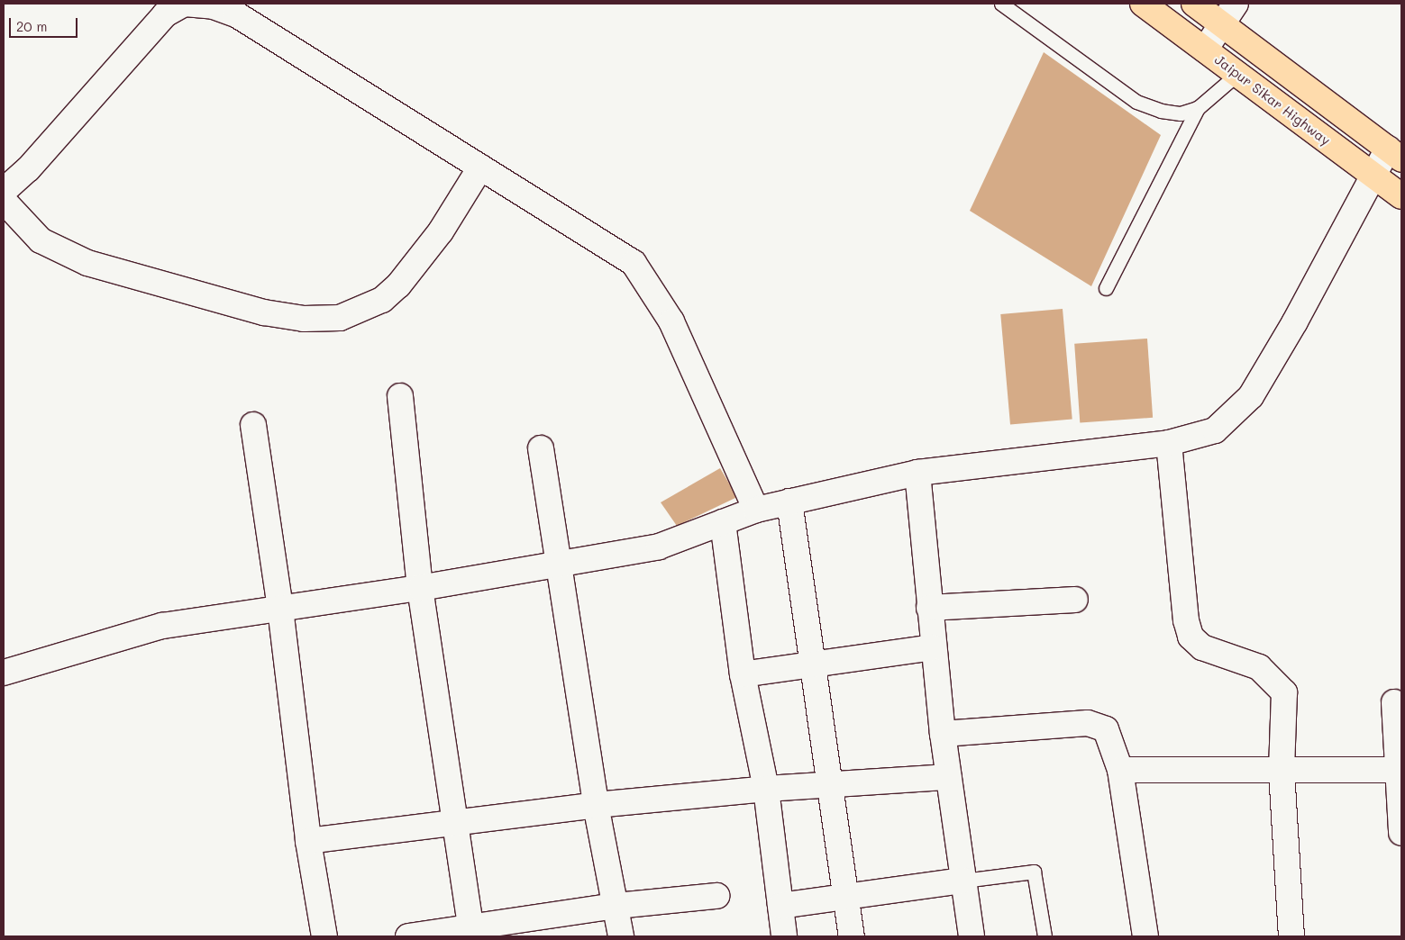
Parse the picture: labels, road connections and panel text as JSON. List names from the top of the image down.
{
  "streets": {
    "main road": ["Jaipur Sikar Highway"]
  },
  "scale_bar": "20 m"
}
